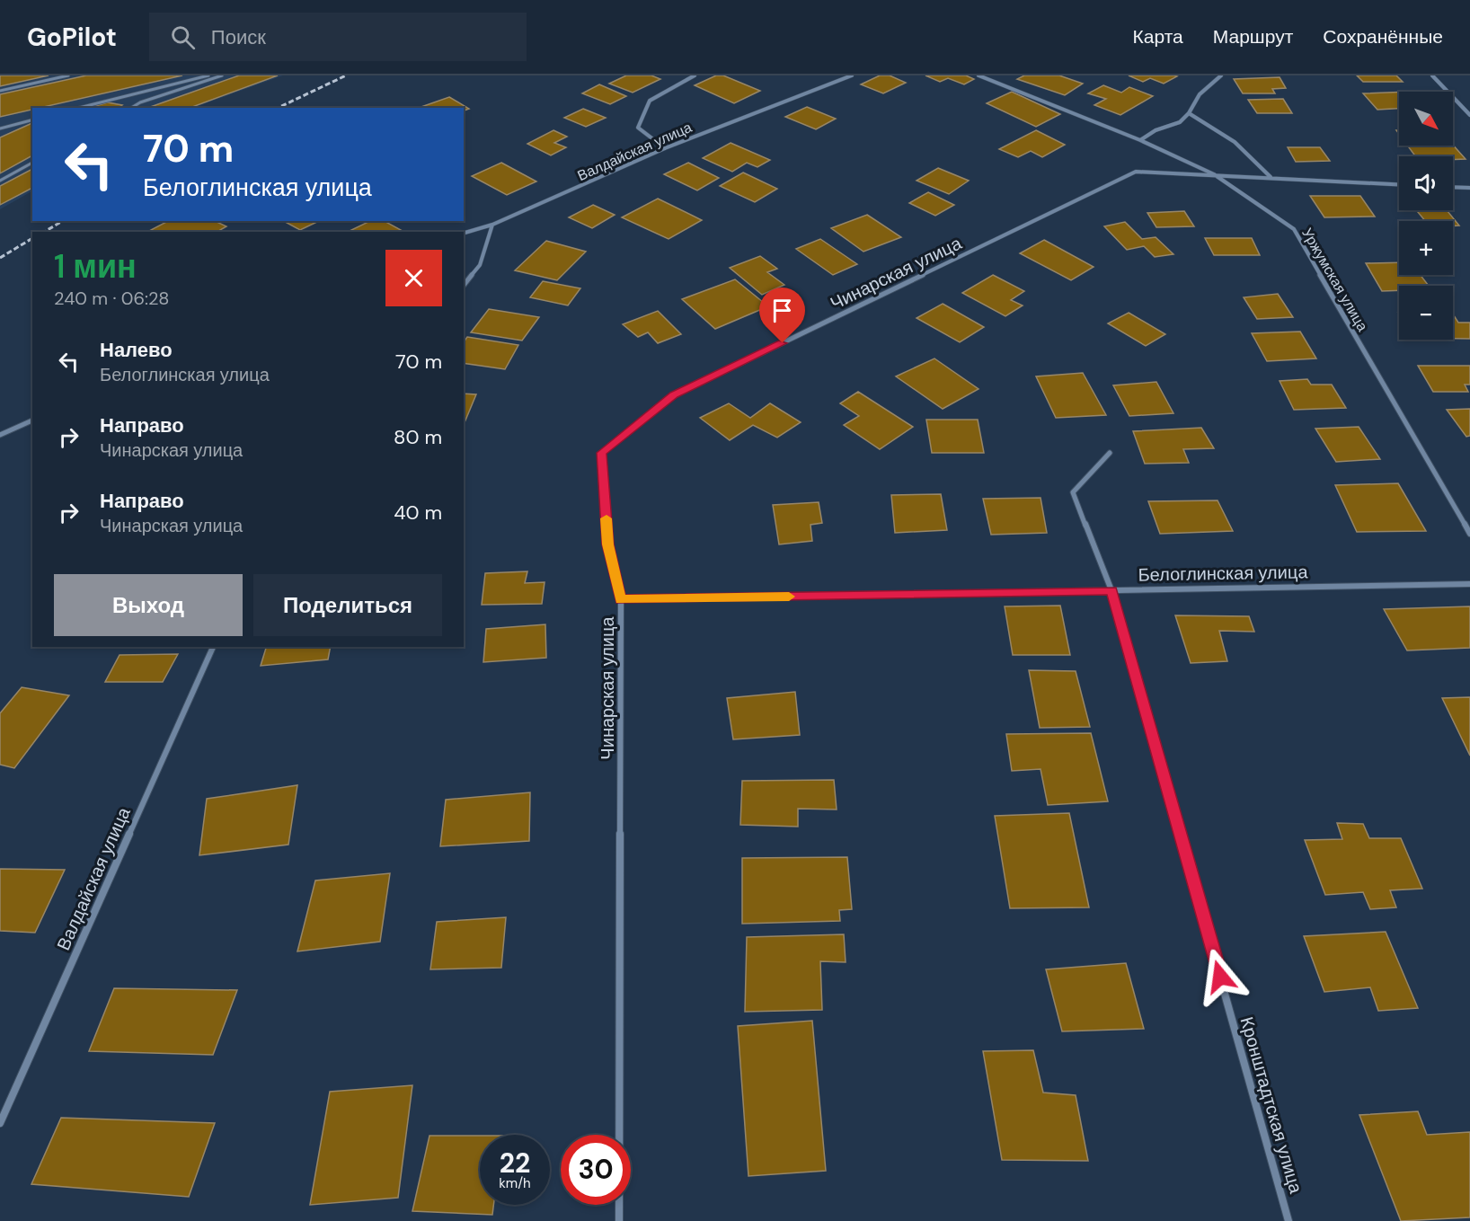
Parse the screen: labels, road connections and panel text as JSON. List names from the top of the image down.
{
  "streets": {
    "street": [
      "Валдайская улица",
      "Чинарская улица",
      "Уржумская улица",
      "Белоглинская улица",
      "Кронштадтская улица"
    ]
  },
  "crossings": [
    ["Чинарская улица", "Уржумская улица"],
    ["Чинарская улица", "Белоглинская улица"],
    ["Белоглинская улица", "Кронштадтская улица"]
  ],
  "north": "bottom right",
  "page": {
    "header": "GoPilot",
    "search": "Поиск",
    "nav": ["Карта", "Маршрут", "Сохранённые"],
    "map_buttons": ["+", "−"],
    "turn": ["70 m", "Белоглинская улица"],
    "heading": ["1 мин", "240 m · 06:28"],
    "list": [
      {
        "name": "Налево",
        "note": "Белоглинская улица",
        "value": "70 m"
      },
      {
        "name": "Направо",
        "note": "Чинарская улица",
        "value": "80 m"
      },
      {
        "name": "Направо",
        "note": "Чинарская улица",
        "value": "40 m"
      }
    ],
    "buttons": ["Выход", "Поделиться"],
    "speed": "22 km/h",
    "limit": "30"
  }
}
